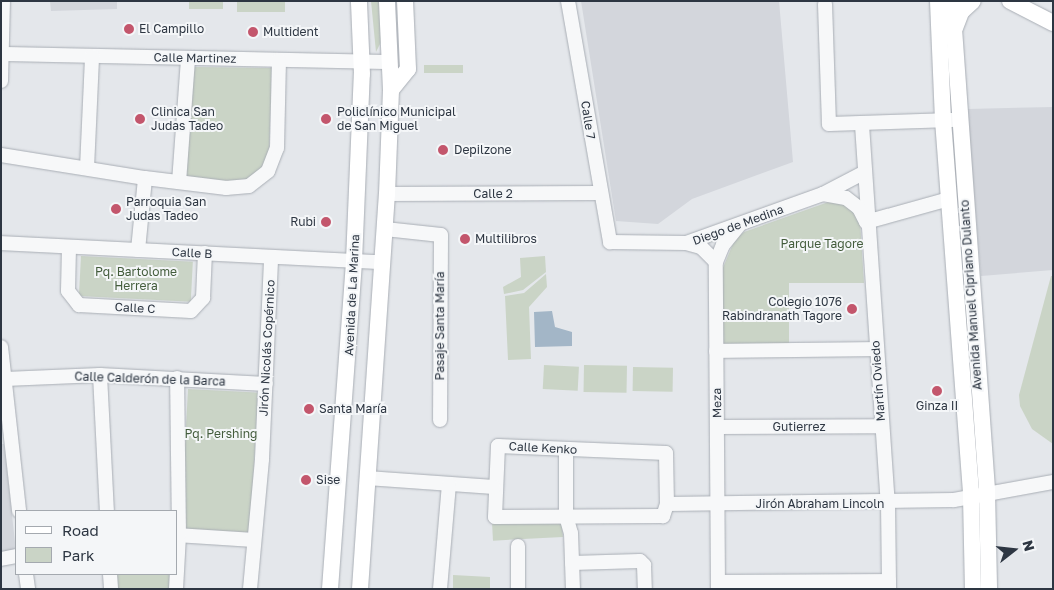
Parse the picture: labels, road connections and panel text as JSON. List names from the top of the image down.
{
  "streets": {
    "main road": ["Avenida de La Marina", "Avenida Manuel Cipriano Dulanto"],
    "street": [
      "Calle Martinez",
      "Calle 7",
      "Calle 2",
      "Diego de Medina",
      "Calle B",
      "Calle C",
      "Pasaje Santa María",
      "Jirón Nicolás Copérnico",
      "Calle Calderón de la Barca",
      "Martín Oviedo",
      "Meza",
      "Gutierrez",
      "Calle Kenko",
      "Jirón Abraham Lincoln"
    ]
  },
  "crossings": [
    ["Calle Martinez", "Avenida de La Marina"],
    ["Calle 7", "Calle 2"],
    ["Calle 7", "Diego de Medina"],
    ["Diego de Medina", "Martín Oviedo"],
    ["Diego de Medina", "Meza"],
    ["Calle B", "Avenida de La Marina"],
    ["Calle B", "Calle C"],
    ["Calle B", "Jirón Nicolás Copérnico"],
    ["Avenida Manuel Cipriano Dulanto", "Jirón Abraham Lincoln"],
    ["Jirón Nicolás Copérnico", "Calle Calderón de la Barca"],
    ["Martín Oviedo", "Gutierrez"],
    ["Martín Oviedo", "Jirón Abraham Lincoln"],
    ["Meza", "Gutierrez"],
    ["Meza", "Jirón Abraham Lincoln"],
    ["Calle Kenko", "Jirón Abraham Lincoln"]
  ],
  "parks": ["Parque Tagore", "Pq. Bartolome Herrera", "Pq. Pershing"],
  "places": [
    "El Campillo",
    "Multident",
    "Clinica San Judas Tadeo",
    "Policlínico Municipal de San Miguel",
    "Depilzone",
    "Parroquia San Judas Tadeo",
    "Rubi",
    "Multilibros",
    "Colegio 1076 Rabindranath Tagore",
    "Ginza II",
    "Santa María",
    "Sise"
  ],
  "legend": ["Road", "Park"],
  "north": "right"
}
